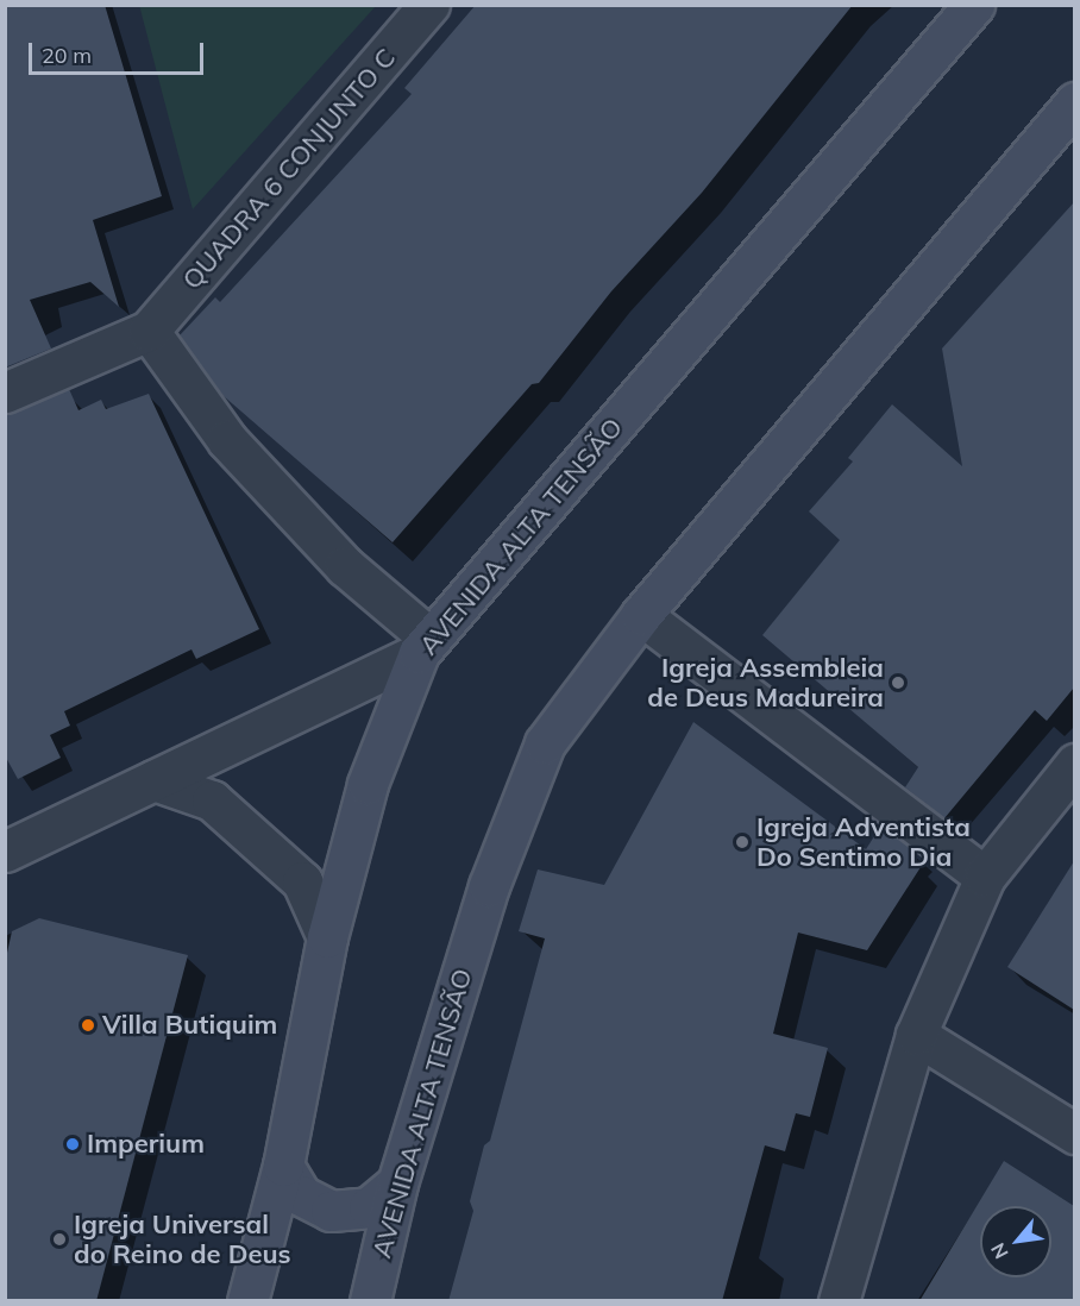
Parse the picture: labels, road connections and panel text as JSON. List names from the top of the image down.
{
  "streets": {
    "street": ["QUADRA 6 CONJUNTO C", "AVENIDA ALTA TENSÃO"]
  },
  "places": [
    "Igreja Assembleia de Deus Madureira",
    "Igreja Adventista Do Sentimo Dia",
    "Villa Butiquim",
    "Imperium",
    "Igreja Universal do Reino de Deus"
  ],
  "scale_bar": "20 m",
  "north": "bottom left"
}
